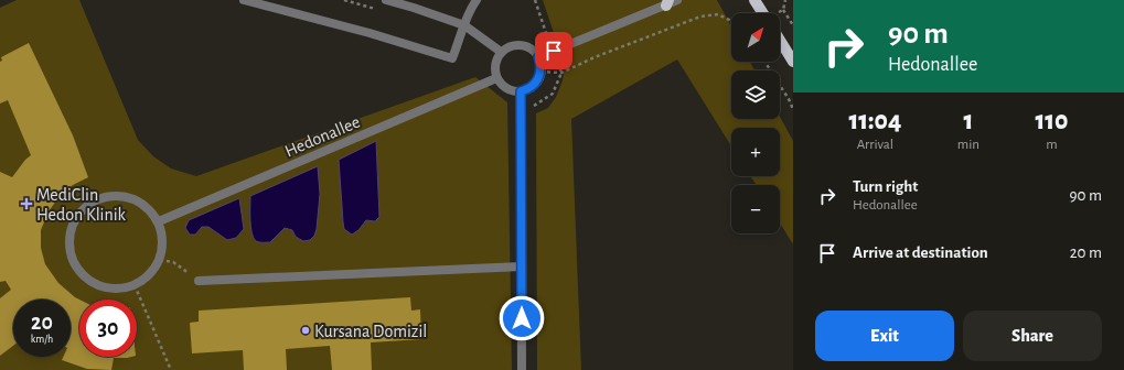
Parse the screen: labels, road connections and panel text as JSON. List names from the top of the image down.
{
  "streets": {
    "street": ["Hedonallee"]
  },
  "places": {
    "health": ["MediClin Hedon Klinik"],
    "other": ["Kursana Domizil"]
  },
  "north": "top right",
  "page": {
    "turn": ["90 m", "Hedonallee"],
    "map_buttons": ["+", "−"],
    "eta": [
      "11:04",
      "Arrival",
      "1",
      "min",
      "110",
      "m"
    ],
    "list": [
      {
        "name": "Turn right",
        "note": "Hedonallee",
        "value": "90 m"
      },
      {
        "name": "Arrive at destination",
        "value": "20 m"
      }
    ],
    "speed": "20 km/h",
    "limit": "30",
    "buttons": ["Exit", "Share"]
  }
}
